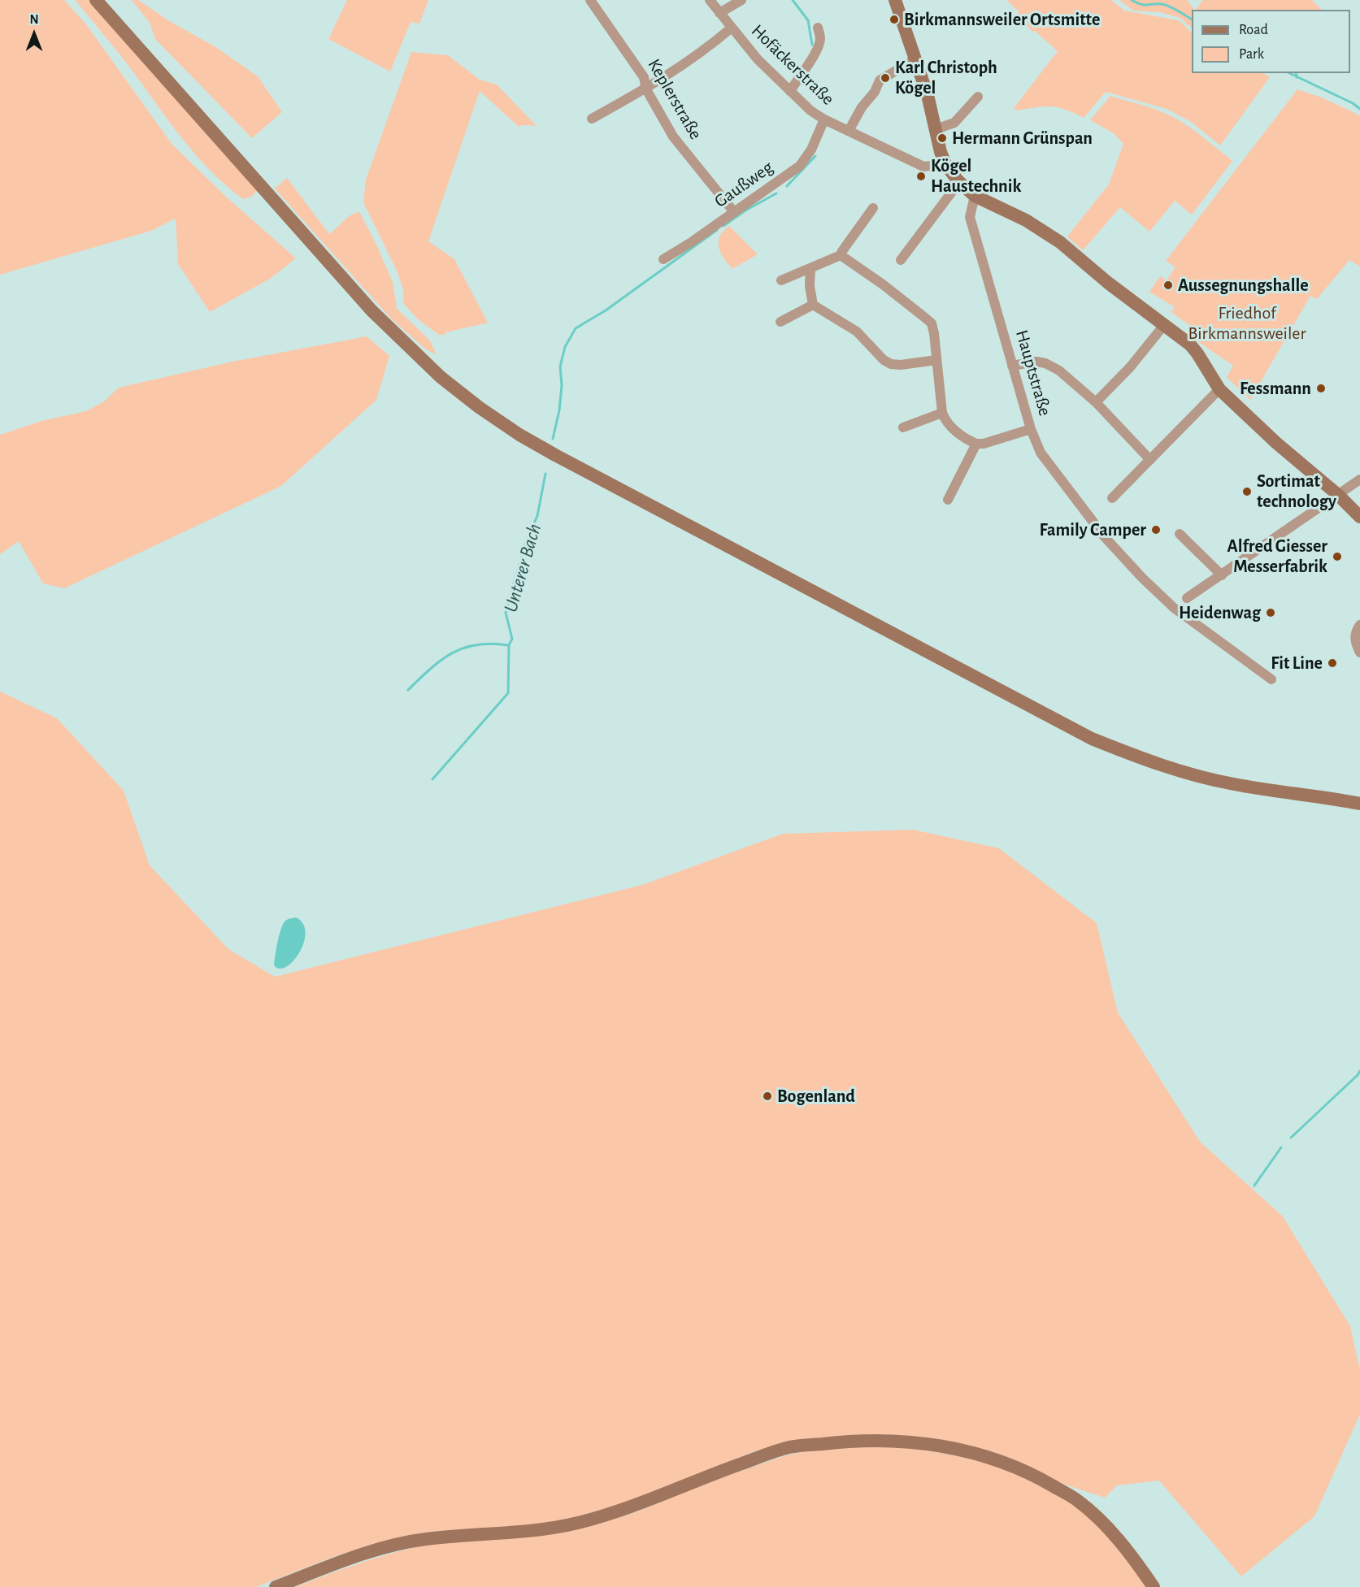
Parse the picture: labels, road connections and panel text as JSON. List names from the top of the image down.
{
  "streets": {
    "street": [
      "Hofäckerstraße",
      "Keplerstraße",
      "Gaußweg",
      "Hauptstraße"
    ]
  },
  "crossings": [
    ["Hofäckerstraße", "Gaußweg"],
    ["Keplerstraße", "Gaußweg"]
  ],
  "water": ["Unterer Bach"],
  "parks": ["Friedhof Birkmannsweiler"],
  "places": [
    "Birkmannsweiler Ortsmitte",
    "Karl Christoph Kögel",
    "Hermann Grünspan",
    "Kögel Haustechnik",
    "Aussegnungshalle",
    "Fessmann",
    "Sortimat technology",
    "Family Camper",
    "Alfred Giesser Messerfabrik",
    "Heidenwag",
    "Fit Line",
    "Bogenland"
  ],
  "legend": ["Road", "Park"],
  "north": "top"
}
